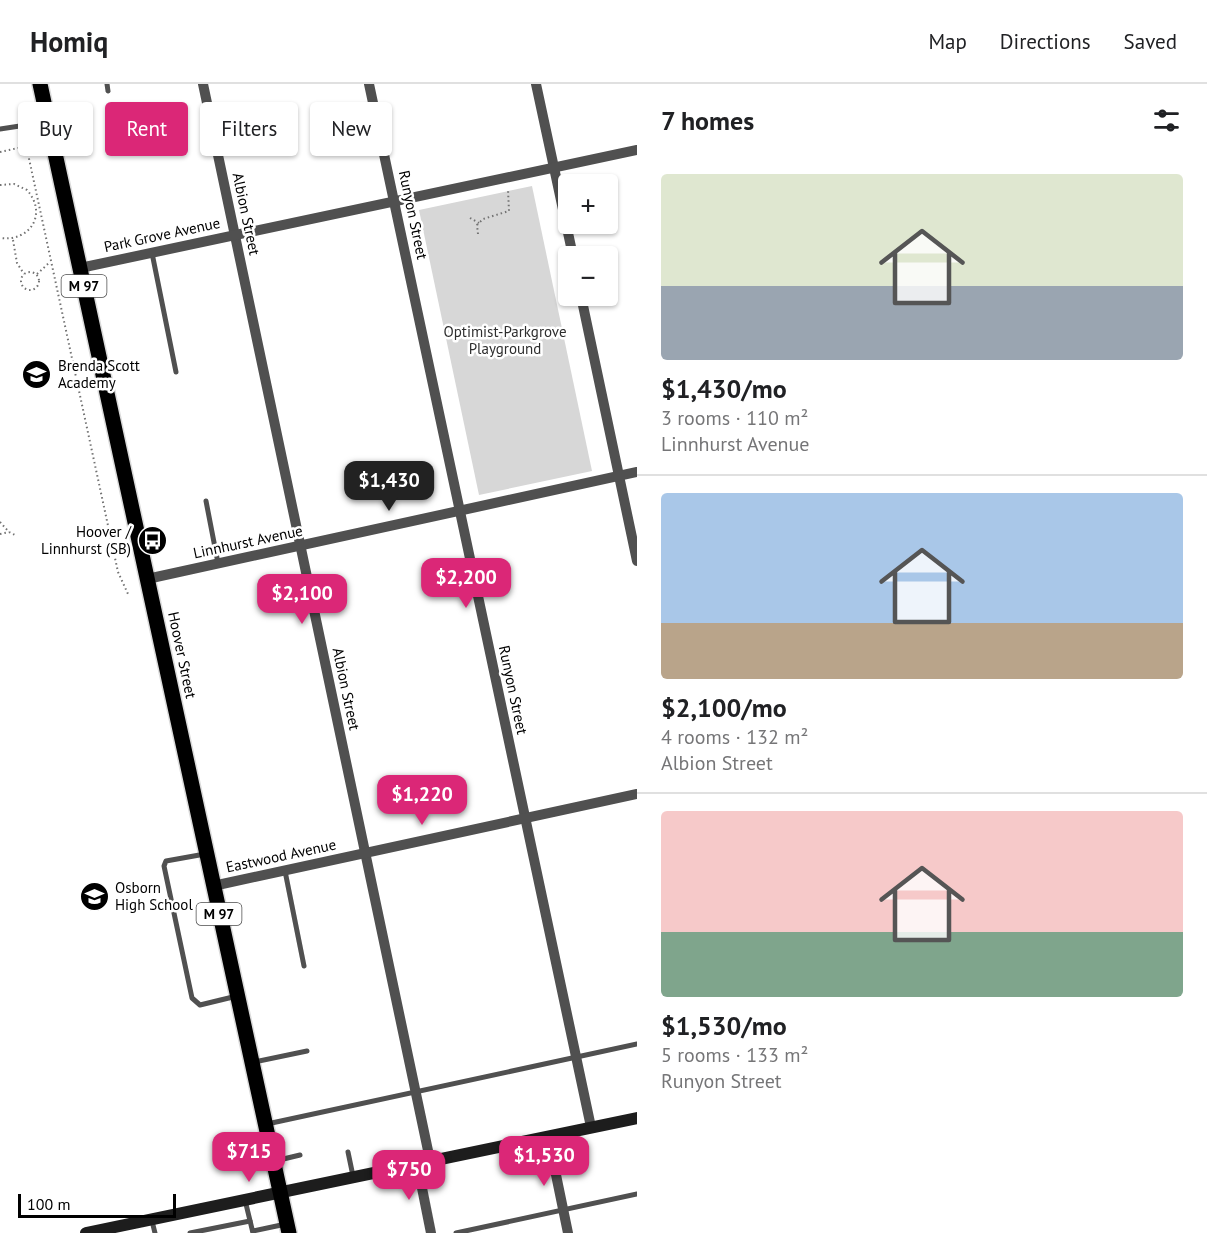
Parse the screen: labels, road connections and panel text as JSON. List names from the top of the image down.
{
  "streets": {
    "main road": ["M 97", "Hoover Street"],
    "street": [
      "Albion Street",
      "Runyon Street",
      "Park Grove Avenue",
      "Linnhurst Avenue",
      "Eastwood Avenue"
    ]
  },
  "crossings": [
    ["Albion Street", "Park Grove Avenue"],
    ["Albion Street", "Linnhurst Avenue"],
    ["Albion Street", "Eastwood Avenue"],
    ["Runyon Street", "Park Grove Avenue"],
    ["Runyon Street", "Linnhurst Avenue"],
    ["Runyon Street", "Eastwood Avenue"],
    ["Park Grove Avenue", "Hoover Street"],
    ["Linnhurst Avenue", "Hoover Street"],
    ["Hoover Street", "Eastwood Avenue"]
  ],
  "parks": ["Optimist-Parkgrove Playground"],
  "places": {
    "school or university": ["Brenda Scott Academy", "Osborn High School"],
    "bus stop": ["Hoover / Linnhurst (SB)"]
  },
  "scale_bar": "100 m",
  "page": {
    "header": "Homiq",
    "nav": ["Map", "Directions", "Saved"],
    "heading": "7 homes",
    "chip": [
      "Buy",
      "Rent",
      "Filters",
      "New"
    ],
    "list": [
      {
        "name": "$1,430/mo",
        "note": "3 rooms · 110 m² · Linnhurst Avenue"
      },
      {
        "name": "$2,100/mo",
        "note": "4 rooms · 132 m² · Albion Street"
      },
      {
        "name": "$1,530/mo",
        "note": "5 rooms · 133 m² · Runyon Street"
      }
    ],
    "map_buttons": ["+", "−"],
    "price": [
      "$1,430",
      "$2,200",
      "$2,100",
      "$1,220",
      "$715",
      "$1,530",
      "$750"
    ],
    "scale": "100 m"
  }
}
